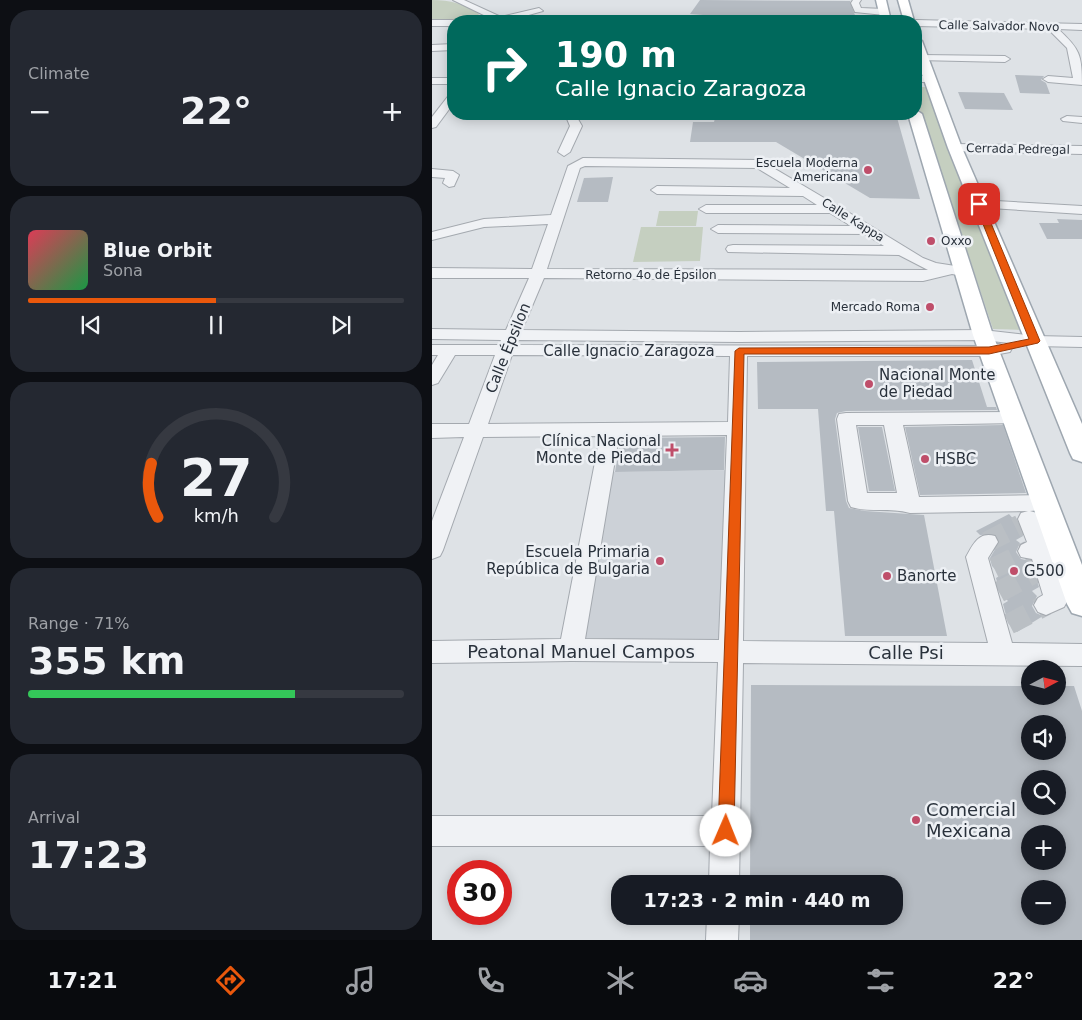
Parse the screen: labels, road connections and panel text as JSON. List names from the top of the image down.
{
  "streets": {
    "street": [
      "Calle Salvador Novo",
      "Cerrada Pedregal",
      "Calle Kappa",
      "Retorno 4o de Épsilon",
      "Calle Épsilon",
      "Calle Ignacio Zaragoza",
      "Peatonal Manuel Campos",
      "Calle Psi"
    ]
  },
  "crossings": [
    ["Calle Kappa", "Retorno 4o de Épsilon"],
    ["Calle Kappa", "Calle Épsilon"],
    ["Retorno 4o de Épsilon", "Calle Épsilon"],
    ["Calle Épsilon", "Calle Ignacio Zaragoza"],
    ["Peatonal Manuel Campos", "Calle Psi"]
  ],
  "places": {
    "other": [
      "Escuela Moderna Americana",
      "Oxxo",
      "Mercado Roma",
      "Nacional Monte de Piedad",
      "HSBC",
      "Escuela Primaria República de Bulgaria",
      "G500",
      "Banorte",
      "Comercial Mexicana"
    ],
    "health": ["Clínica Nacional Monte de Piedad"]
  },
  "north": "right",
  "page": {
    "tile": [
      "Climate",
      ["Range · 71%", "355 km"],
      ["Arrival", "17:23"]
    ],
    "turn": ["190 m", "Calle Ignacio Zaragoza"],
    "heat": ["−", "22°", "+"],
    "song": ["Blue Orbit", "Sona"],
    "map_buttons": ["+", "−"],
    "limit": "30",
    "trip": "17:23 · 2 min · 440 m",
    "tabs": ["17:21", "22°"],
    "gauge": ["27", "km/h"]
  }
}
